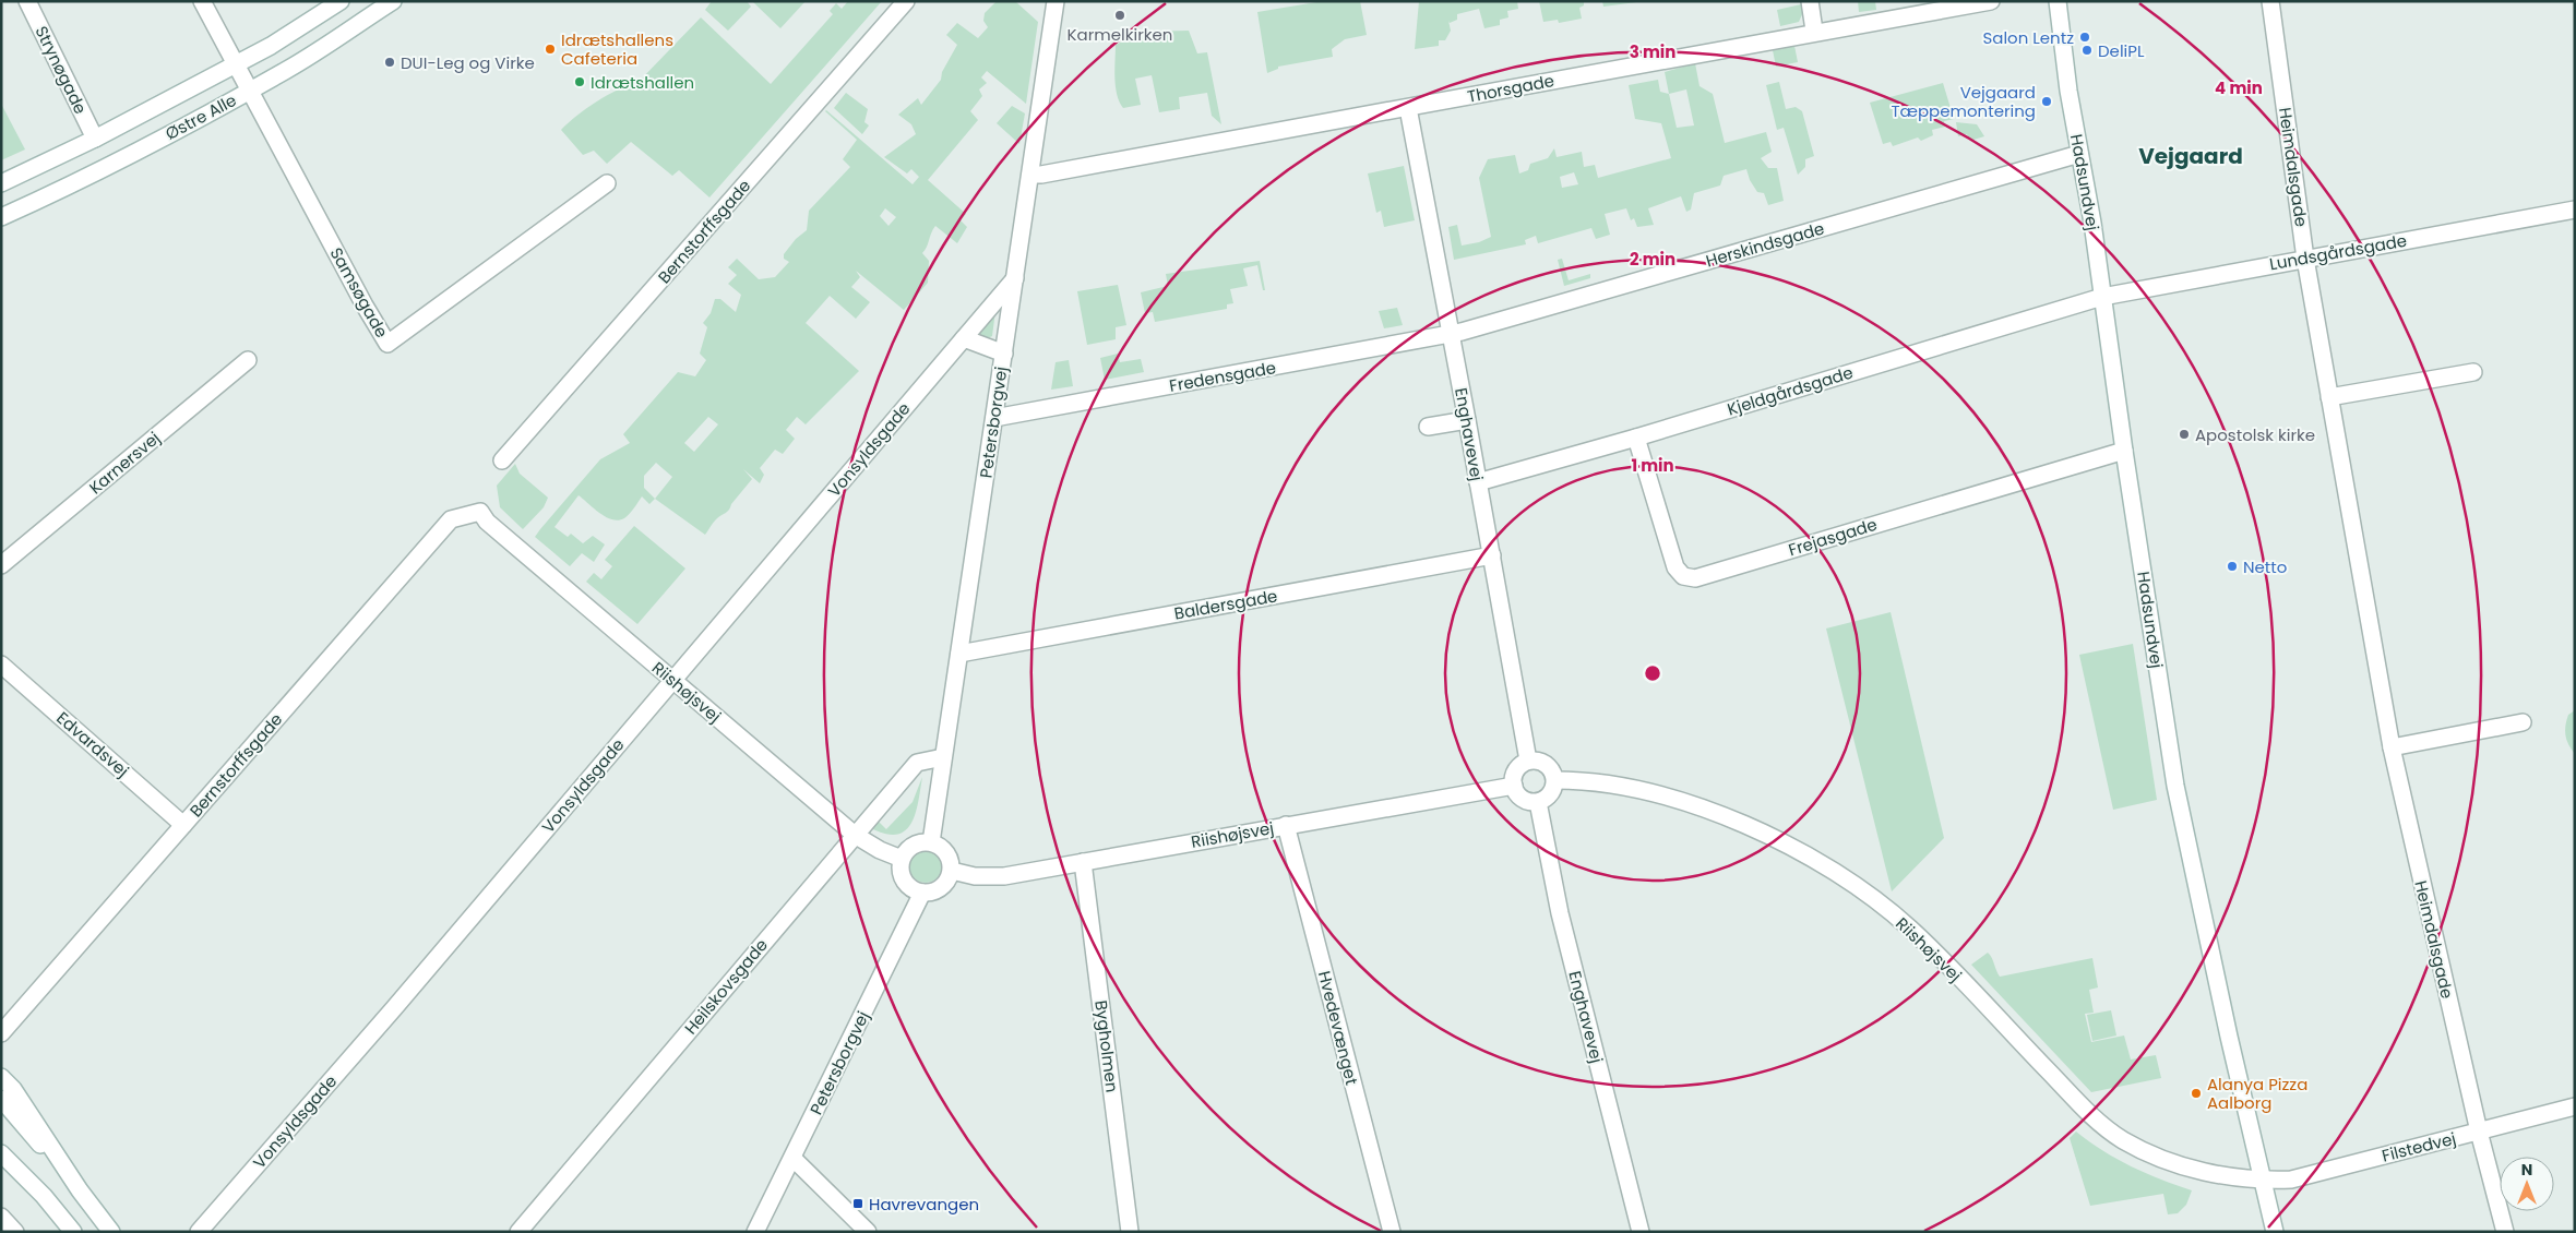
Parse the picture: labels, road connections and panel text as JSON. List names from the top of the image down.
{
  "streets": {
    "street": [
      "Strynøgade",
      "Thorsgade",
      "Østre Alle",
      "Heimdalsgade",
      "Hadsundvej",
      "Bernstorffsgade",
      "Herskindsgade",
      "Lundsgårdsgade",
      "Samsøgade",
      "Fredensgade",
      "Kjeldgårdsgade",
      "Petersborgvej",
      "Enghavevej",
      "Vonsyldsgade",
      "Karnersvej",
      "Frejasgade",
      "Baldersgade",
      "Riishøjsvej",
      "Edvardsvej",
      "Heilskovsgade",
      "Hvedevænget",
      "Bygholmen",
      "Filstedvej"
    ]
  },
  "crossings": [
    ["Strynøgade", "Østre Alle"],
    ["Thorsgade", "Petersborgvej"],
    ["Thorsgade", "Enghavevej"],
    ["Østre Alle", "Samsøgade"],
    ["Heimdalsgade", "Lundsgårdsgade"],
    ["Heimdalsgade", "Filstedvej"],
    ["Hadsundvej", "Herskindsgade"],
    ["Hadsundvej", "Lundsgårdsgade"],
    ["Hadsundvej", "Kjeldgårdsgade"],
    ["Hadsundvej", "Frejasgade"],
    ["Hadsundvej", "Riishøjsvej"],
    ["Hadsundvej", "Filstedvej"],
    ["Bernstorffsgade", "Riishøjsvej"],
    ["Bernstorffsgade", "Edvardsvej"],
    ["Herskindsgade", "Fredensgade"],
    ["Herskindsgade", "Enghavevej"],
    ["Lundsgårdsgade", "Kjeldgårdsgade"],
    ["Fredensgade", "Petersborgvej"],
    ["Fredensgade", "Enghavevej"],
    ["Kjeldgårdsgade", "Enghavevej"],
    ["Kjeldgårdsgade", "Frejasgade"],
    ["Petersborgvej", "Vonsyldsgade"],
    ["Petersborgvej", "Baldersgade"],
    ["Petersborgvej", "Riishøjsvej"],
    ["Petersborgvej", "Heilskovsgade"],
    ["Enghavevej", "Baldersgade"],
    ["Enghavevej", "Riishøjsvej"],
    ["Vonsyldsgade", "Riishøjsvej"],
    ["Riishøjsvej", "Heilskovsgade"],
    ["Riishøjsvej", "Hvedevænget"],
    ["Riishøjsvej", "Bygholmen"],
    ["Riishøjsvej", "Filstedvej"]
  ],
  "districts": ["Vejgaard"],
  "places": {
    "other": [
      "Karmelkirken",
      "Salon Lentz",
      "Idrætshallens Cafeteria",
      "DeliPL",
      "DUI-Leg og Virke",
      "Idrætshallen",
      "Vejgaard Tæppemontering",
      "Apostolsk kirke",
      "Netto",
      "Alanya Pizza Aalborg"
    ],
    "transit": ["Havrevangen"]
  },
  "north": "top",
  "rings": [
    "3 min",
    "4 min",
    "2 min",
    "1 min"
  ]
}
